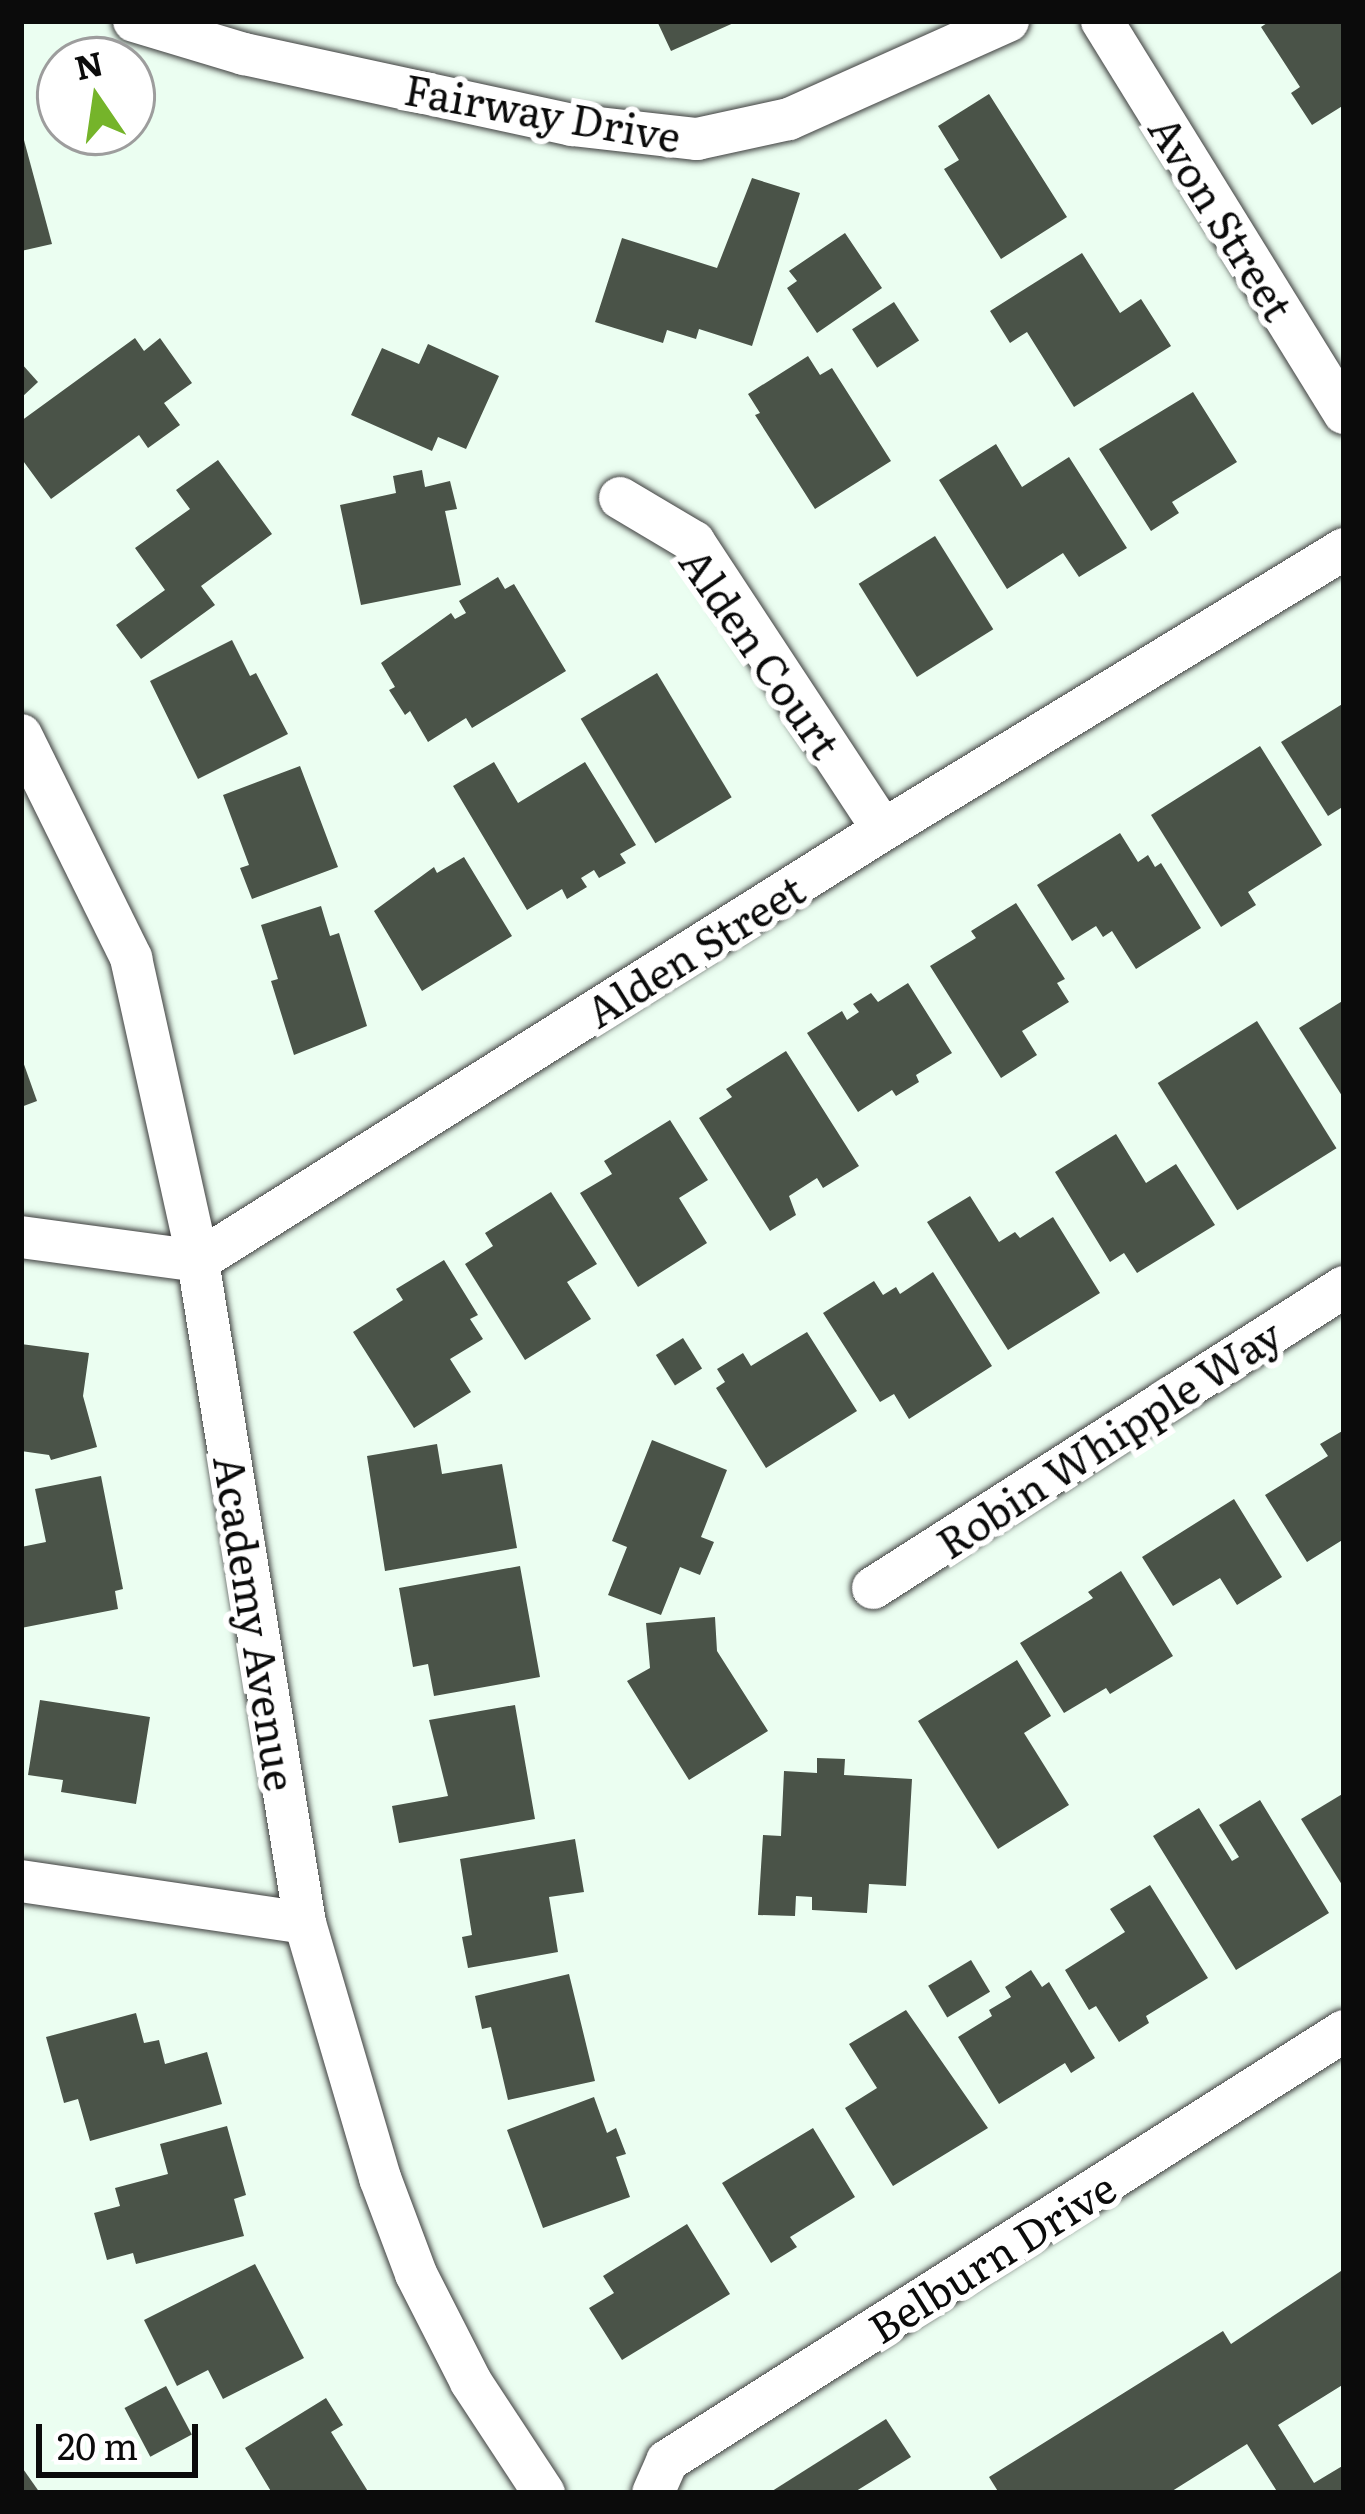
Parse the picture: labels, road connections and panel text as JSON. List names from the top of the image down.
{
  "streets": {
    "street": [
      "Fairway Drive",
      "Avon Street",
      "Alden Court",
      "Alden Street",
      "Robin Whipple Way",
      "Academy Avenue",
      "Belburn Drive"
    ]
  },
  "crossings": [
    ["Alden Court", "Alden Street"],
    ["Alden Street", "Academy Avenue"]
  ],
  "scale_bar": "20 m",
  "north": "top"
}
